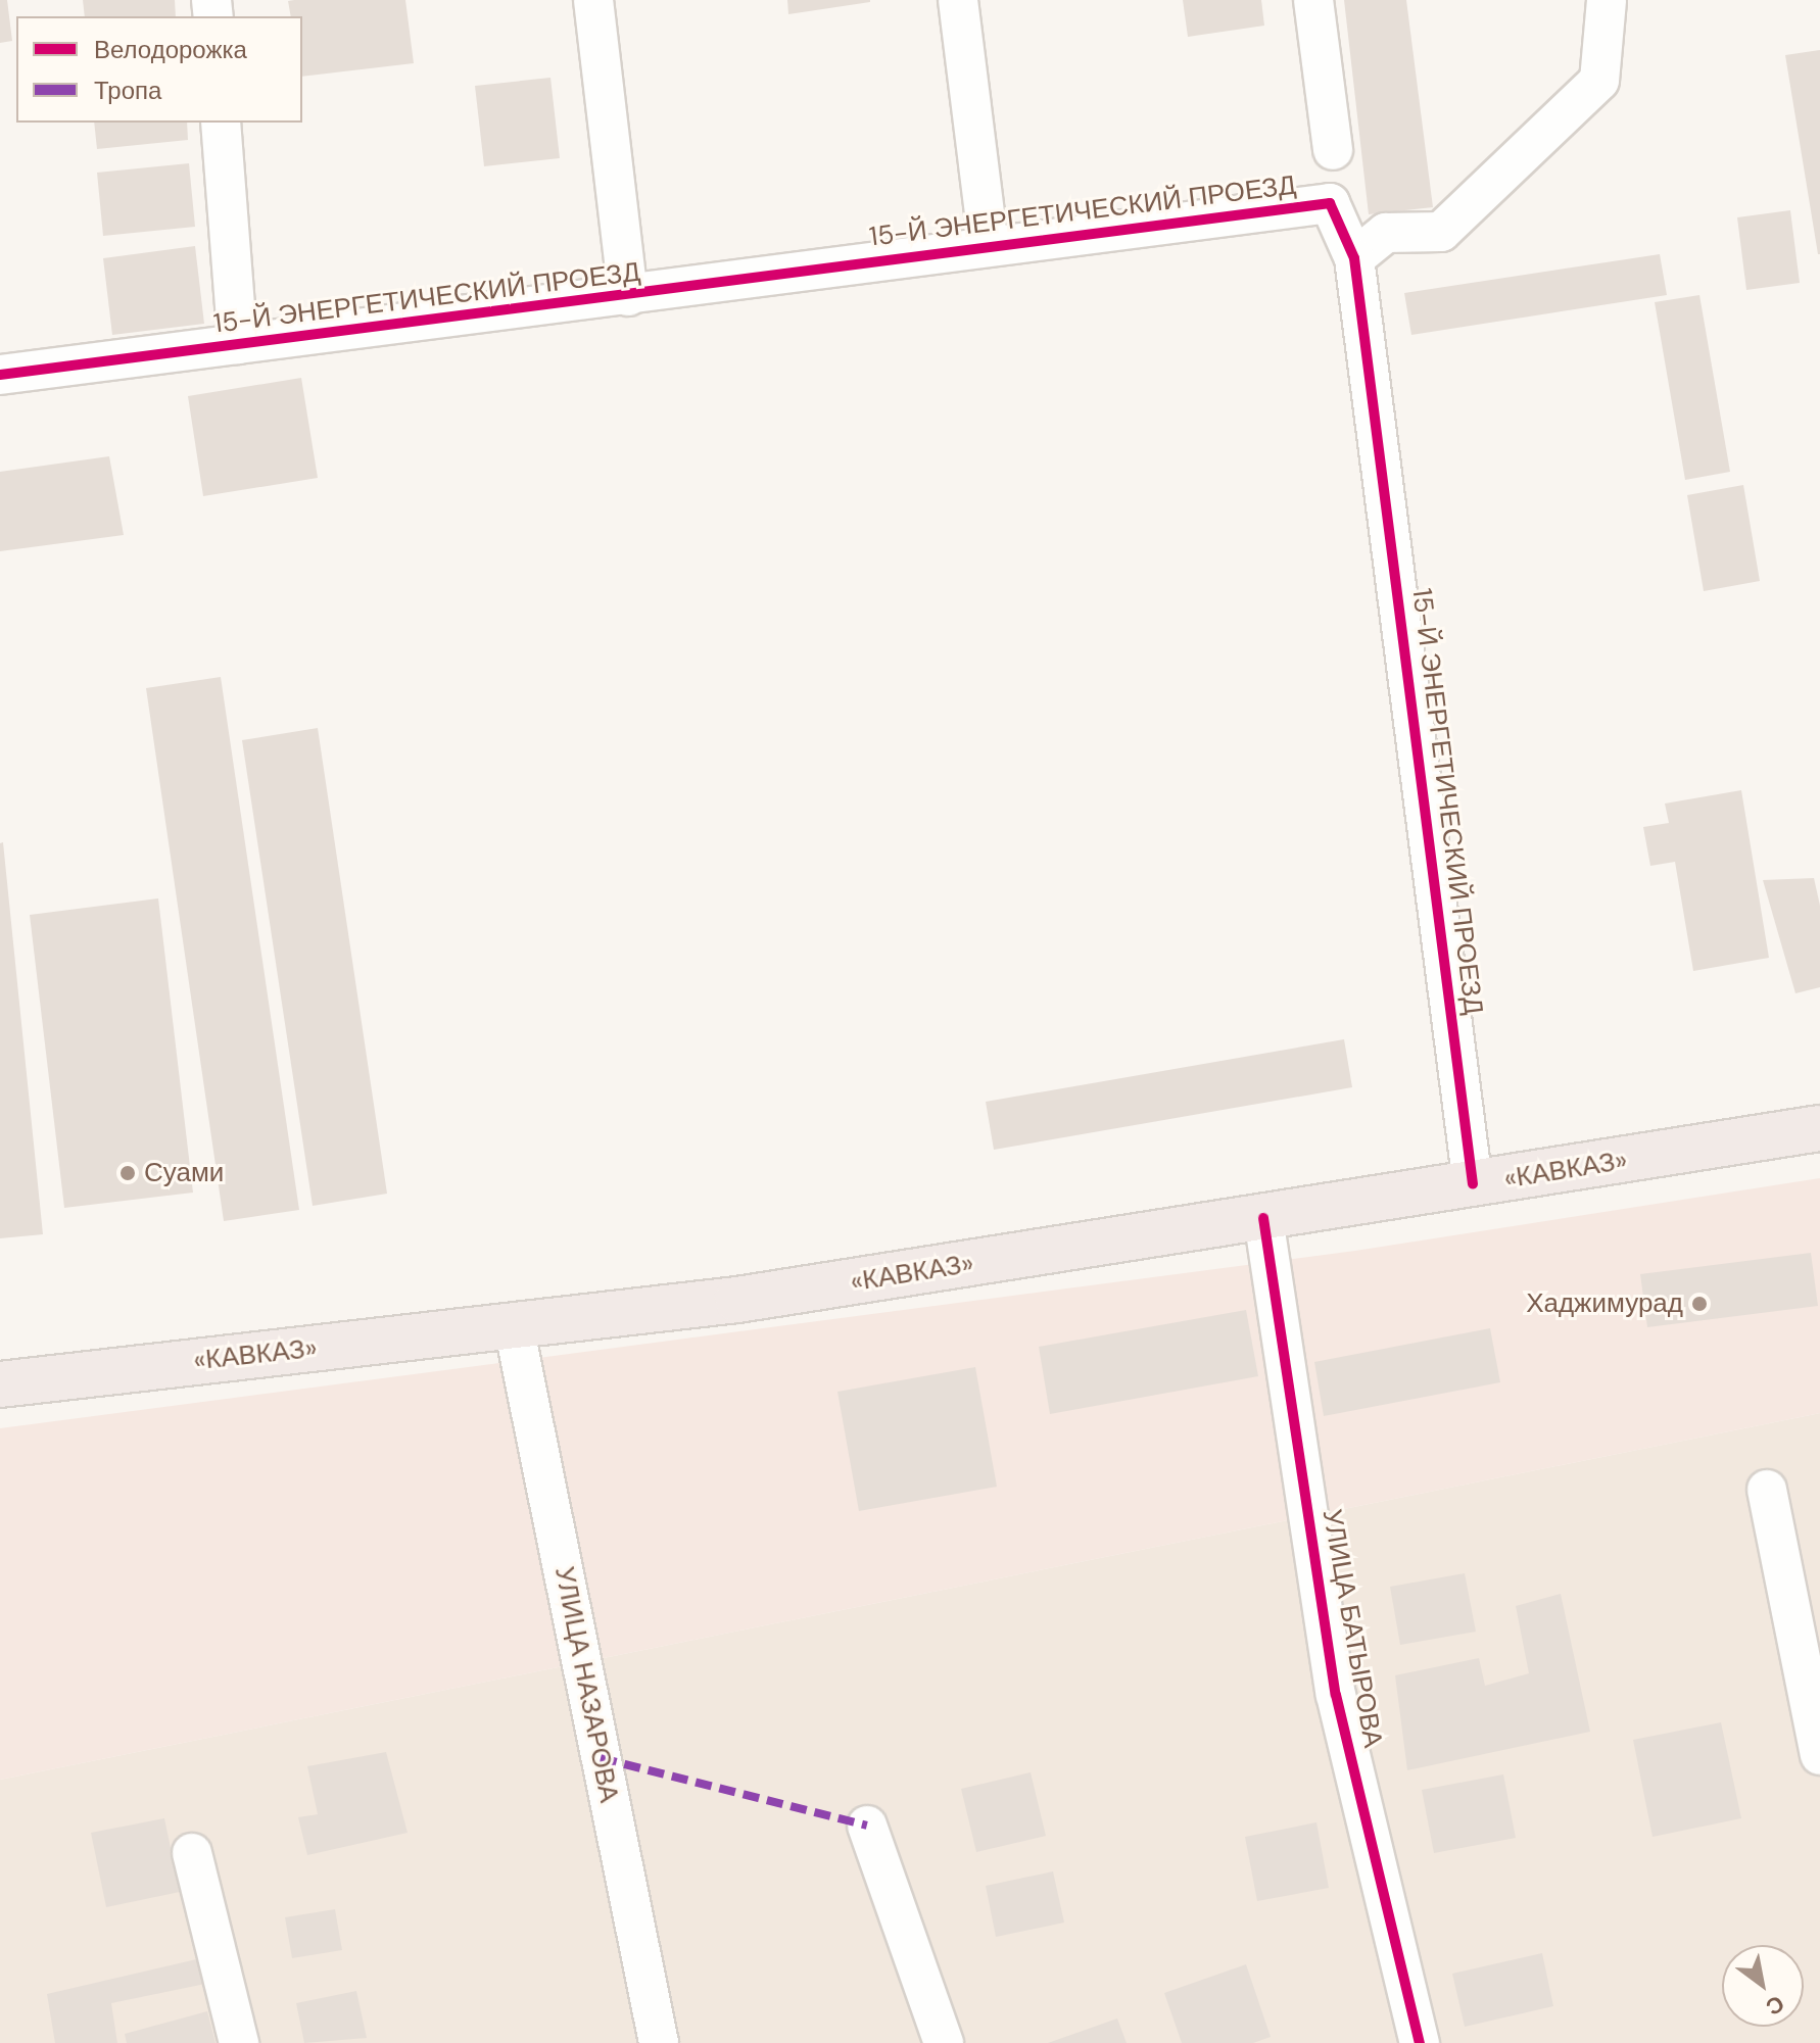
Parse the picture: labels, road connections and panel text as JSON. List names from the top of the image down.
{
  "streets": {
    "highway": ["«КАВКАЗ»"],
    "street": ["15-Й ЭНЕРГЕТИЧЕСКИЙ ПРОЕЗД", "УЛИЦА БАТЫРОВА", "УЛИЦА НАЗАРОВА"]
  },
  "crossings": [
    ["15-Й ЭНЕРГЕТИЧЕСКИЙ ПРОЕЗД", "«КАВКАЗ»"],
    ["«КАВКАЗ»", "УЛИЦА БАТЫРОВА"],
    ["«КАВКАЗ»", "УЛИЦА НАЗАРОВА"]
  ],
  "places": ["Суами", "Хаджимурад"],
  "legend": ["Велодорожка", "Тропа"],
  "north": "bottom right"
}
